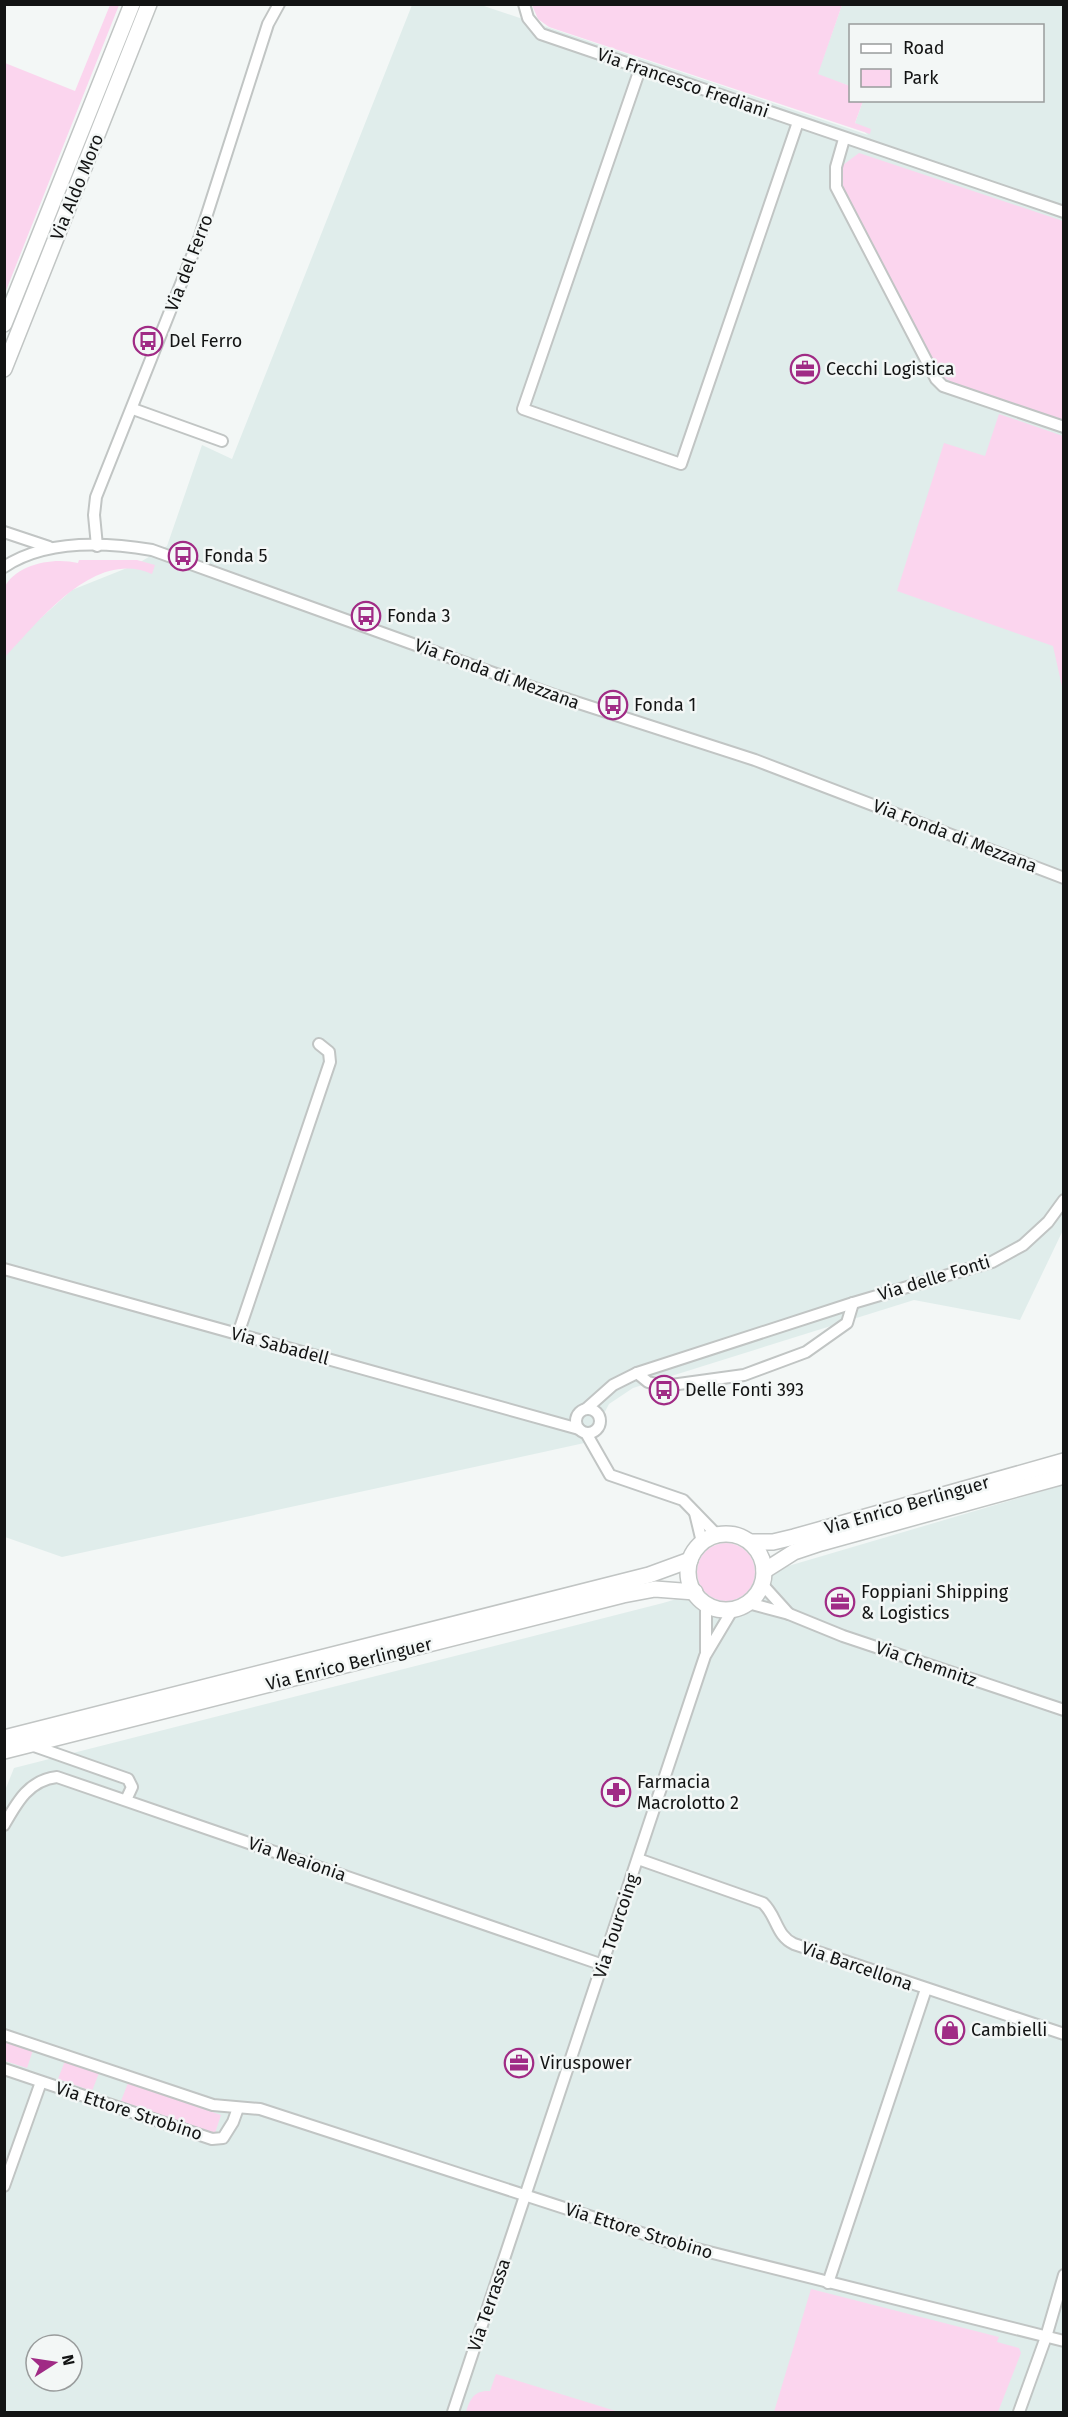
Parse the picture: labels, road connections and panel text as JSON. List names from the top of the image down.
{
  "streets": {
    "main road": ["Via Aldo Moro", "Via Enrico Berlinguer"],
    "street": [
      "Via Francesco Frediani",
      "Via del Ferro",
      "Via Fonda di Mezzana",
      "Via delle Fonti",
      "Via Sabadell",
      "Via Chemnitz",
      "Via Neaionia",
      "Via Tourcoing",
      "Via Barcellona",
      "Via Ettore Strobino",
      "Via Terrassa"
    ]
  },
  "crossings": [
    ["Via del Ferro", "Via Fonda di Mezzana"],
    ["Via Enrico Berlinguer", "Via Chemnitz"],
    ["Via Enrico Berlinguer", "Via Tourcoing"],
    ["Via Chemnitz", "Via Tourcoing"],
    ["Via Neaionia", "Via Tourcoing"],
    ["Via Tourcoing", "Via Barcellona"],
    ["Via Tourcoing", "Via Ettore Strobino"],
    ["Via Tourcoing", "Via Terrassa"],
    ["Via Ettore Strobino", "Via Terrassa"]
  ],
  "places": {
    "bus stop": [
      "Del Ferro",
      "Fonda 5",
      "Fonda 3",
      "Fonda 1",
      "Delle Fonti 393"
    ],
    "office": ["Cecchi Logistica", "Foppiani Shipping & Logistics", "Viruspower"],
    "pharmacy": ["Farmacia Macrolotto 2"],
    "shop": ["Cambielli"]
  },
  "legend": ["Road", "Park"],
  "north": "right"
}
